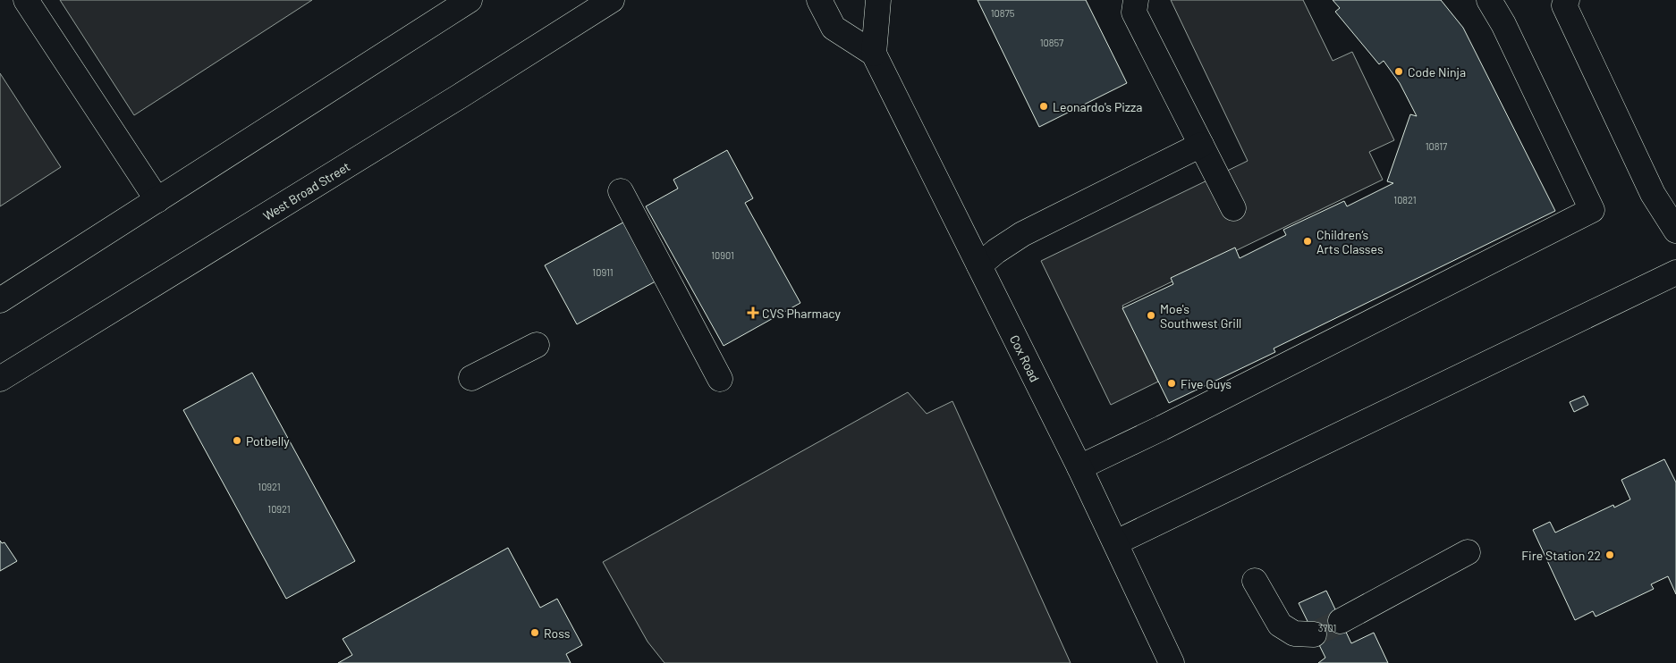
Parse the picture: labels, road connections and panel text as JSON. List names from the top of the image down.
{
  "streets": {
    "main road": ["West Broad Street", "Cox Road"]
  },
  "places": {
    "other": [
      "Code Ninja",
      "Leonardo's Pizza",
      "Children’s Arts Classes",
      "Moe's Southwest Grill",
      "Five Guys",
      "Potbelly",
      "Fire Station 22",
      "Ross"
    ],
    "health": ["CVS Pharmacy"]
  },
  "house_numbers": [
    "10875",
    "10857",
    "10817",
    "10821",
    "10901",
    "10911",
    "10921",
    "10921",
    "3701"
  ]
}
